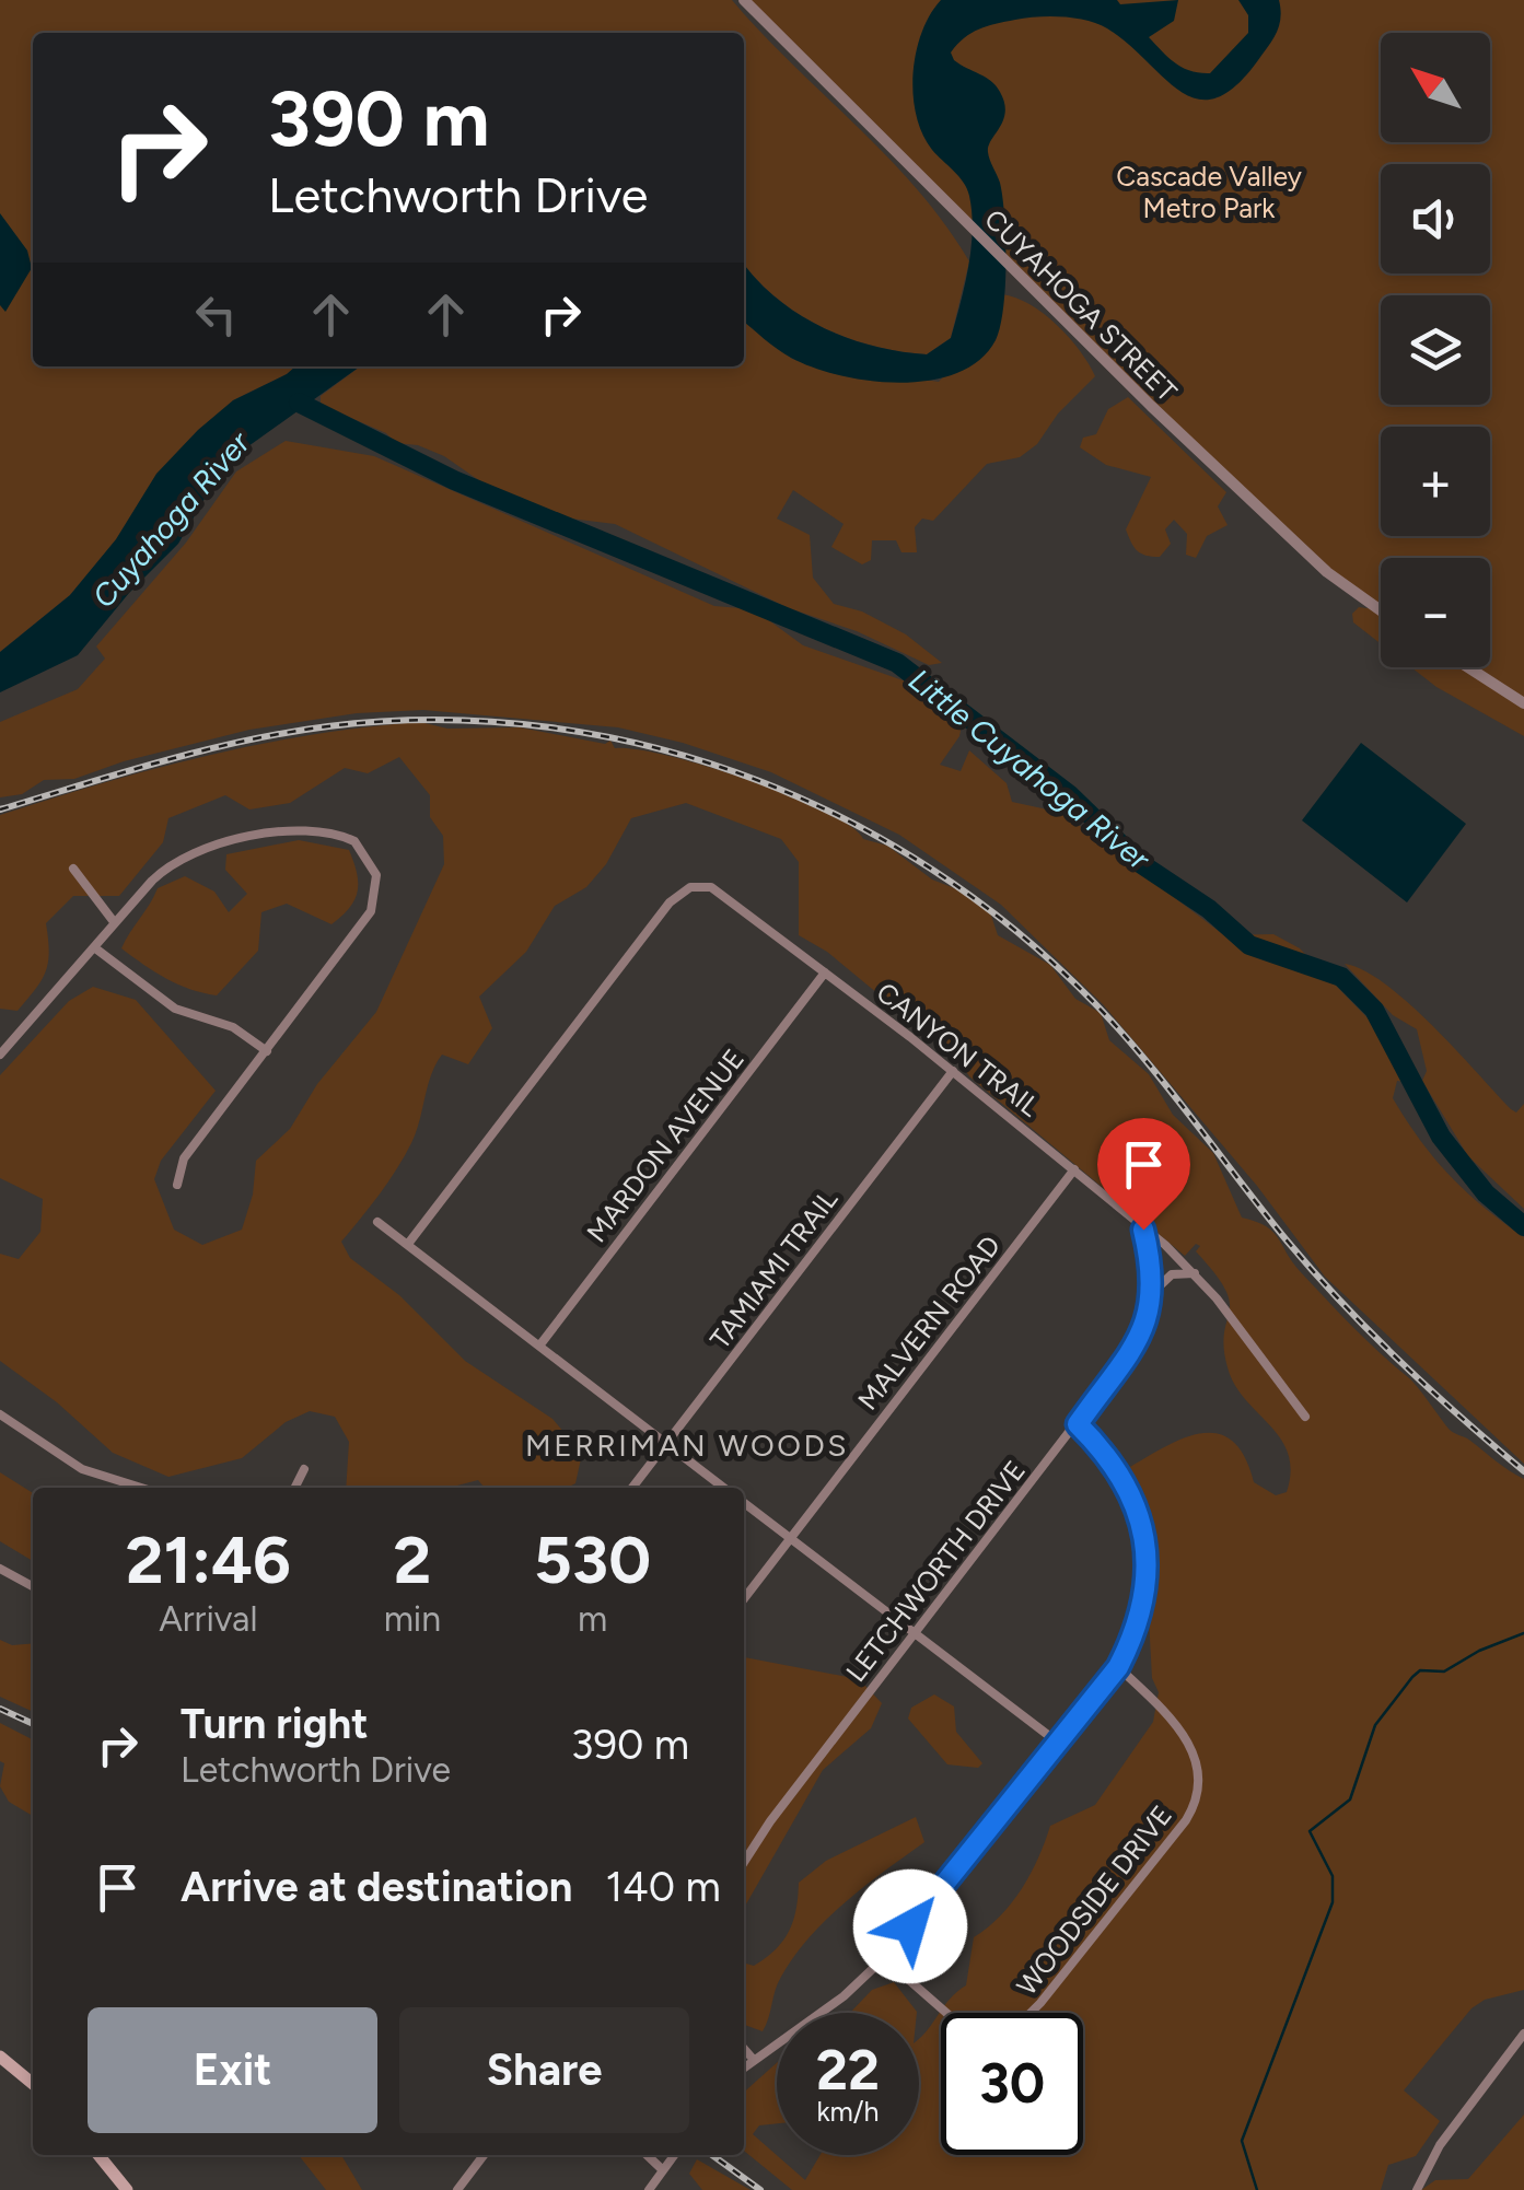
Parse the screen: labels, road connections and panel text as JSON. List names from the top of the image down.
{
  "streets": {
    "street": [
      "CUYAHOGA STREET",
      "CANYON TRAIL",
      "MARDON AVENUE",
      "TAMIAMI TRAIL",
      "MALVERN ROAD",
      "LETCHWORTH DRIVE",
      "WOODSIDE DRIVE"
    ]
  },
  "crossings": [
    ["CANYON TRAIL", "MARDON AVENUE"],
    ["CANYON TRAIL", "TAMIAMI TRAIL"],
    ["CANYON TRAIL", "MALVERN ROAD"],
    ["CANYON TRAIL", "LETCHWORTH DRIVE"]
  ],
  "districts": ["MERRIMAN WOODS"],
  "water": ["Cuyahoga River", "Little Cuyahoga River"],
  "parks": ["Cascade Valley Metro Park"],
  "north": "top left",
  "page": {
    "map_buttons": ["+", "−"],
    "turn": ["390 m", "Letchworth Drive"],
    "eta": [
      "21:46",
      "Arrival",
      "2",
      "min",
      "530",
      "m"
    ],
    "list": [
      {
        "name": "Turn right",
        "note": "Letchworth Drive",
        "value": "390 m"
      },
      {
        "name": "Arrive at destination",
        "value": "140 m"
      }
    ],
    "buttons": ["Exit", "Share"],
    "speed": "22 km/h",
    "limit": "30"
  }
}
